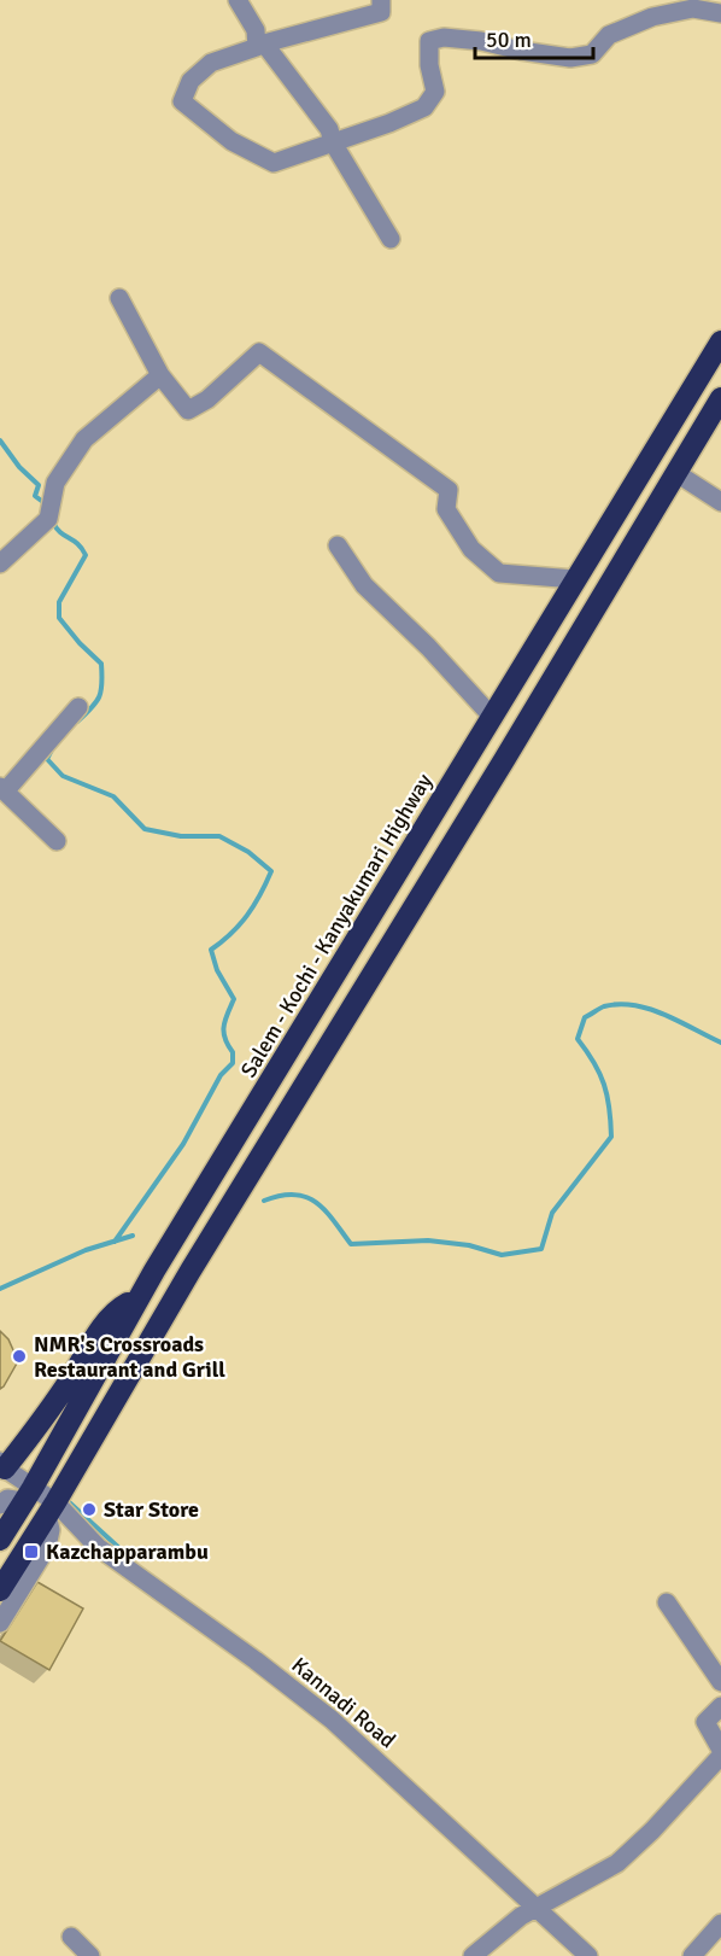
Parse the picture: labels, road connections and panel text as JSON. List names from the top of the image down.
{
  "streets": {
    "highway": ["Salem - Kochi - Kanyakumari Highway"],
    "street": ["Kannadi Road"]
  },
  "crossings": [
    ["Salem - Kochi - Kanyakumari Highway", "Kannadi Road"]
  ],
  "places": {
    "other": ["NMR's Crossroads Restaurant and Grill", "Star Store"],
    "transit": ["Kazchapparambu"]
  },
  "scale_bar": "50 m"
}
